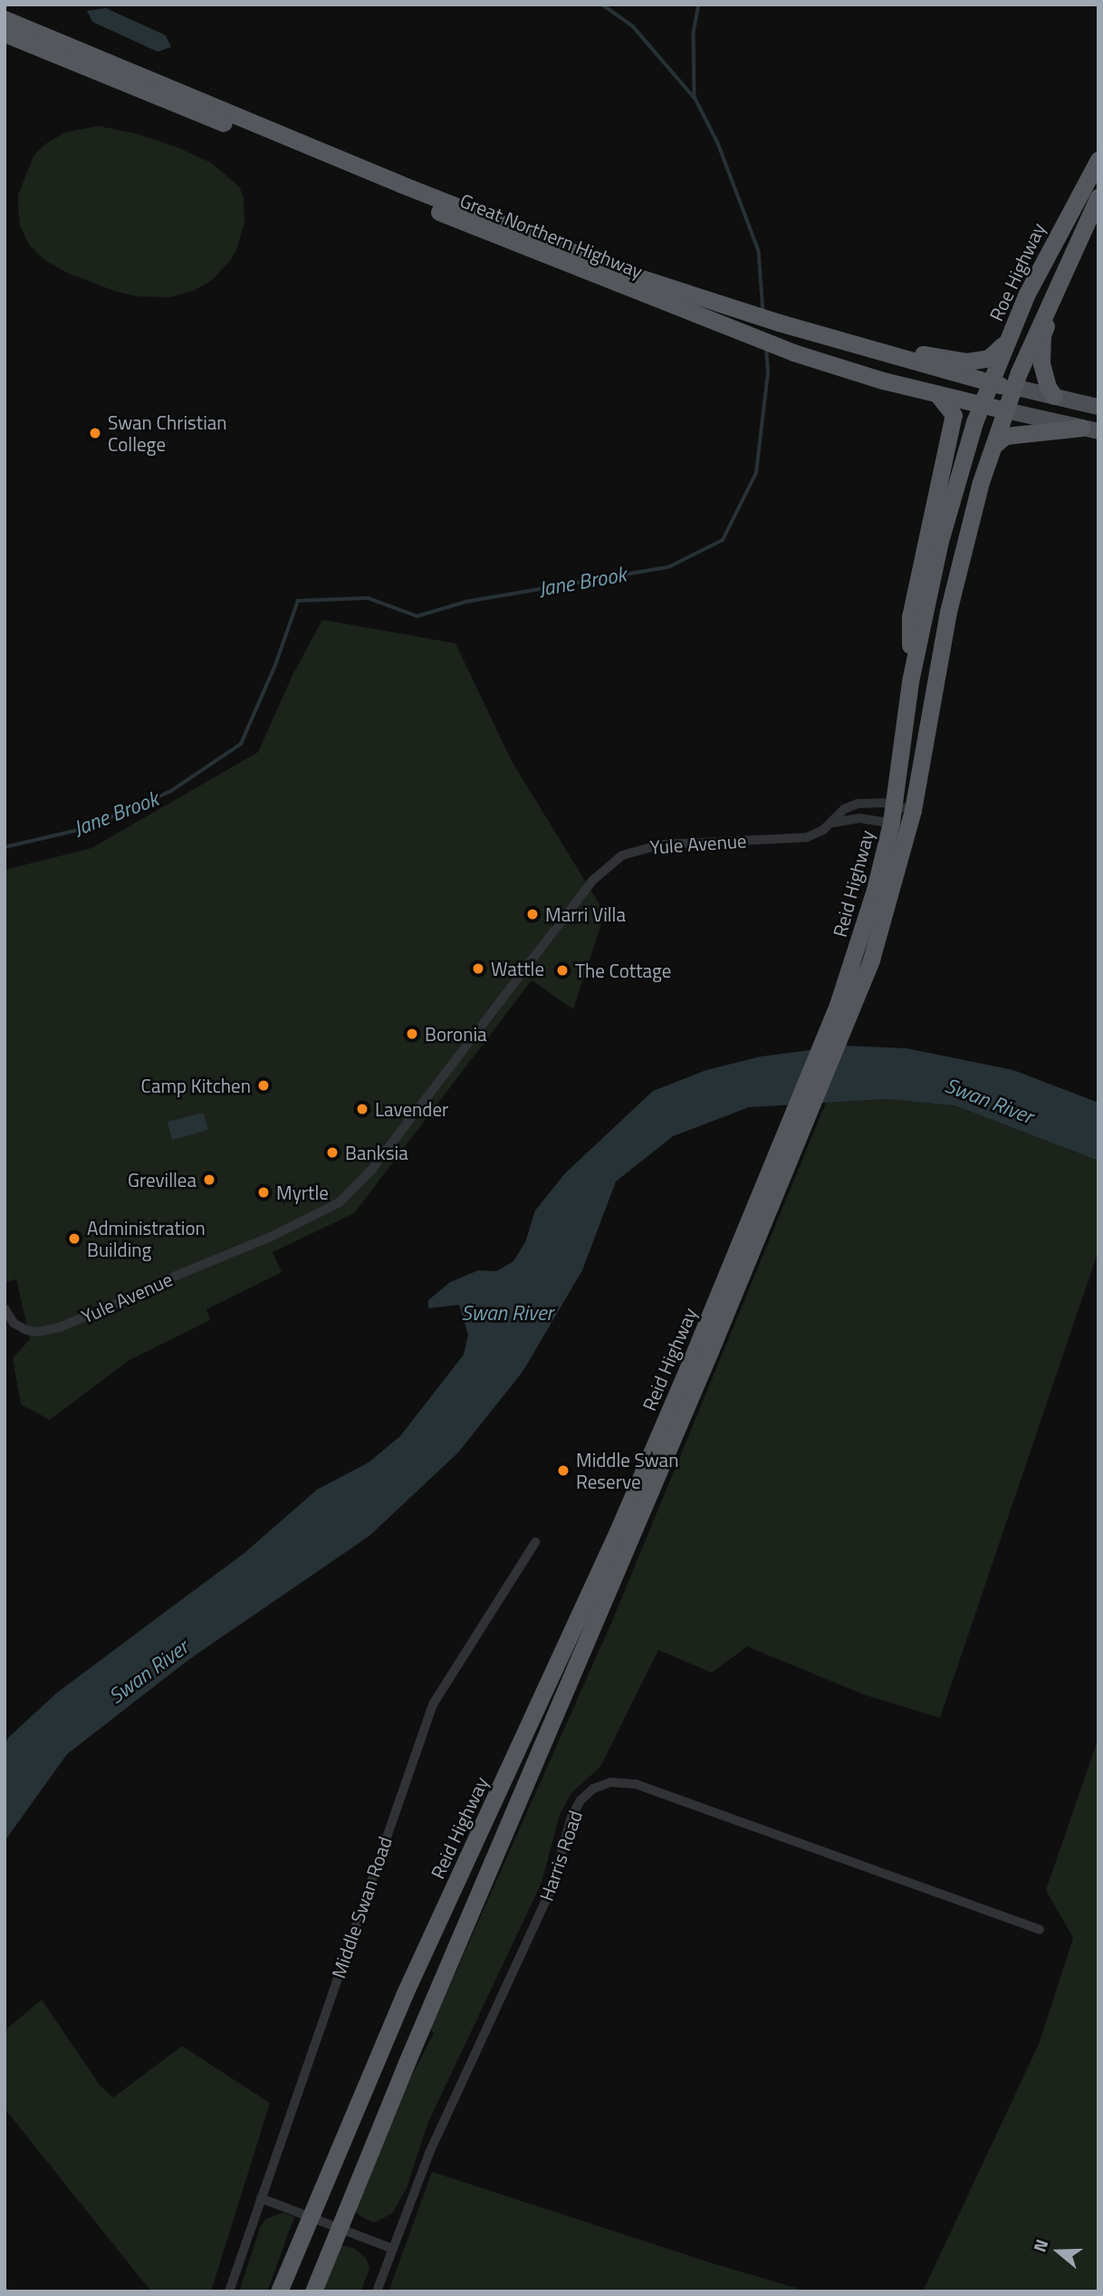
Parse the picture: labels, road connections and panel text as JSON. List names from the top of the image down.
{
  "streets": {
    "highway": ["Great Northern Highway", "Roe Highway", "Reid Highway"],
    "street": ["Yule Avenue", "Harris Road", "Middle Swan Road"]
  },
  "crossings": [
    ["Great Northern Highway", "Roe Highway"],
    ["Great Northern Highway", "Reid Highway"],
    ["Roe Highway", "Reid Highway"],
    ["Yule Avenue", "Reid Highway"]
  ],
  "water": ["Jane Brook", "Swan River"],
  "places": [
    "Swan Christian College",
    "Marri Villa",
    "Wattle",
    "The Cottage",
    "Boronia",
    "Camp Kitchen",
    "Lavender",
    "Banksia",
    "Grevillea",
    "Myrtle",
    "Administration Building",
    "Middle Swan Reserve"
  ],
  "north": "left"
}
